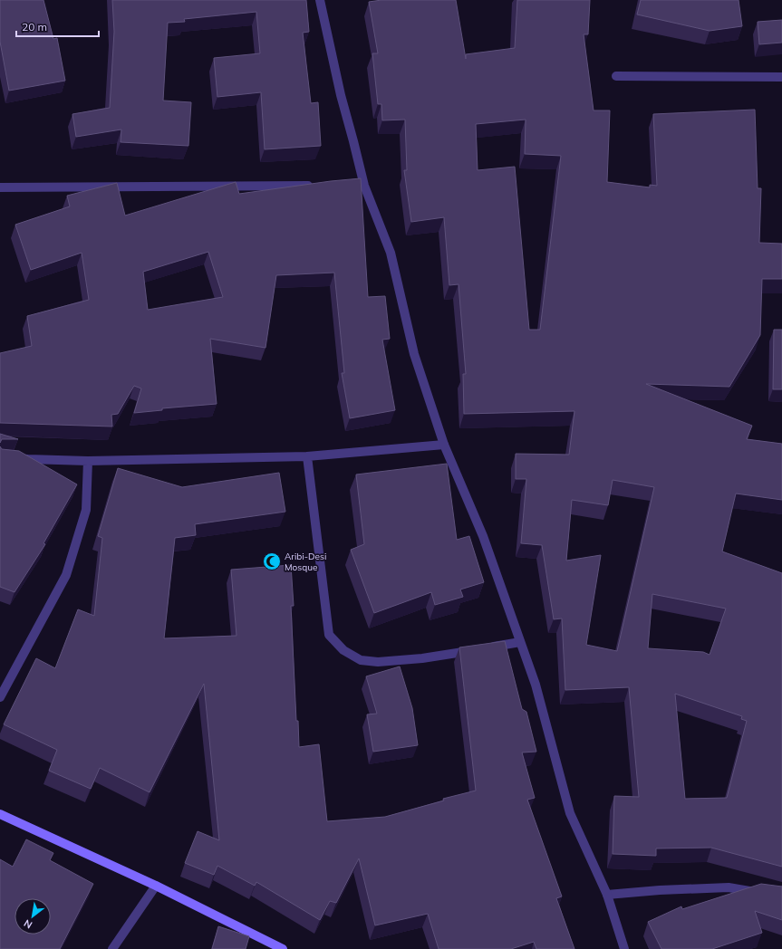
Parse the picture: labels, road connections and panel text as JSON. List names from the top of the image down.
{
  "places": {
    "mosque": ["Aribi-Desi Mosque"]
  },
  "scale_bar": "20 m",
  "north": "bottom left"
}
